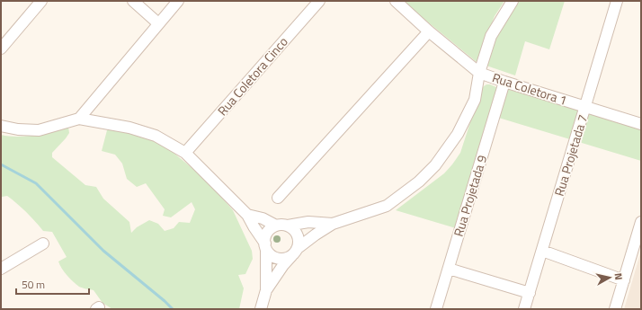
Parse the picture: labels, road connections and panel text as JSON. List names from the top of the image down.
{
  "streets": {
    "street": [
      "Rua Coletora Cinco",
      "Rua Coletora 1",
      "Rua Projetada 7",
      "Rua Projetada 9"
    ]
  },
  "crossings": [
    ["Rua Coletora 1", "Rua Projetada 7"],
    ["Rua Coletora 1", "Rua Projetada 9"]
  ],
  "scale_bar": "50 m",
  "north": "right"
}
